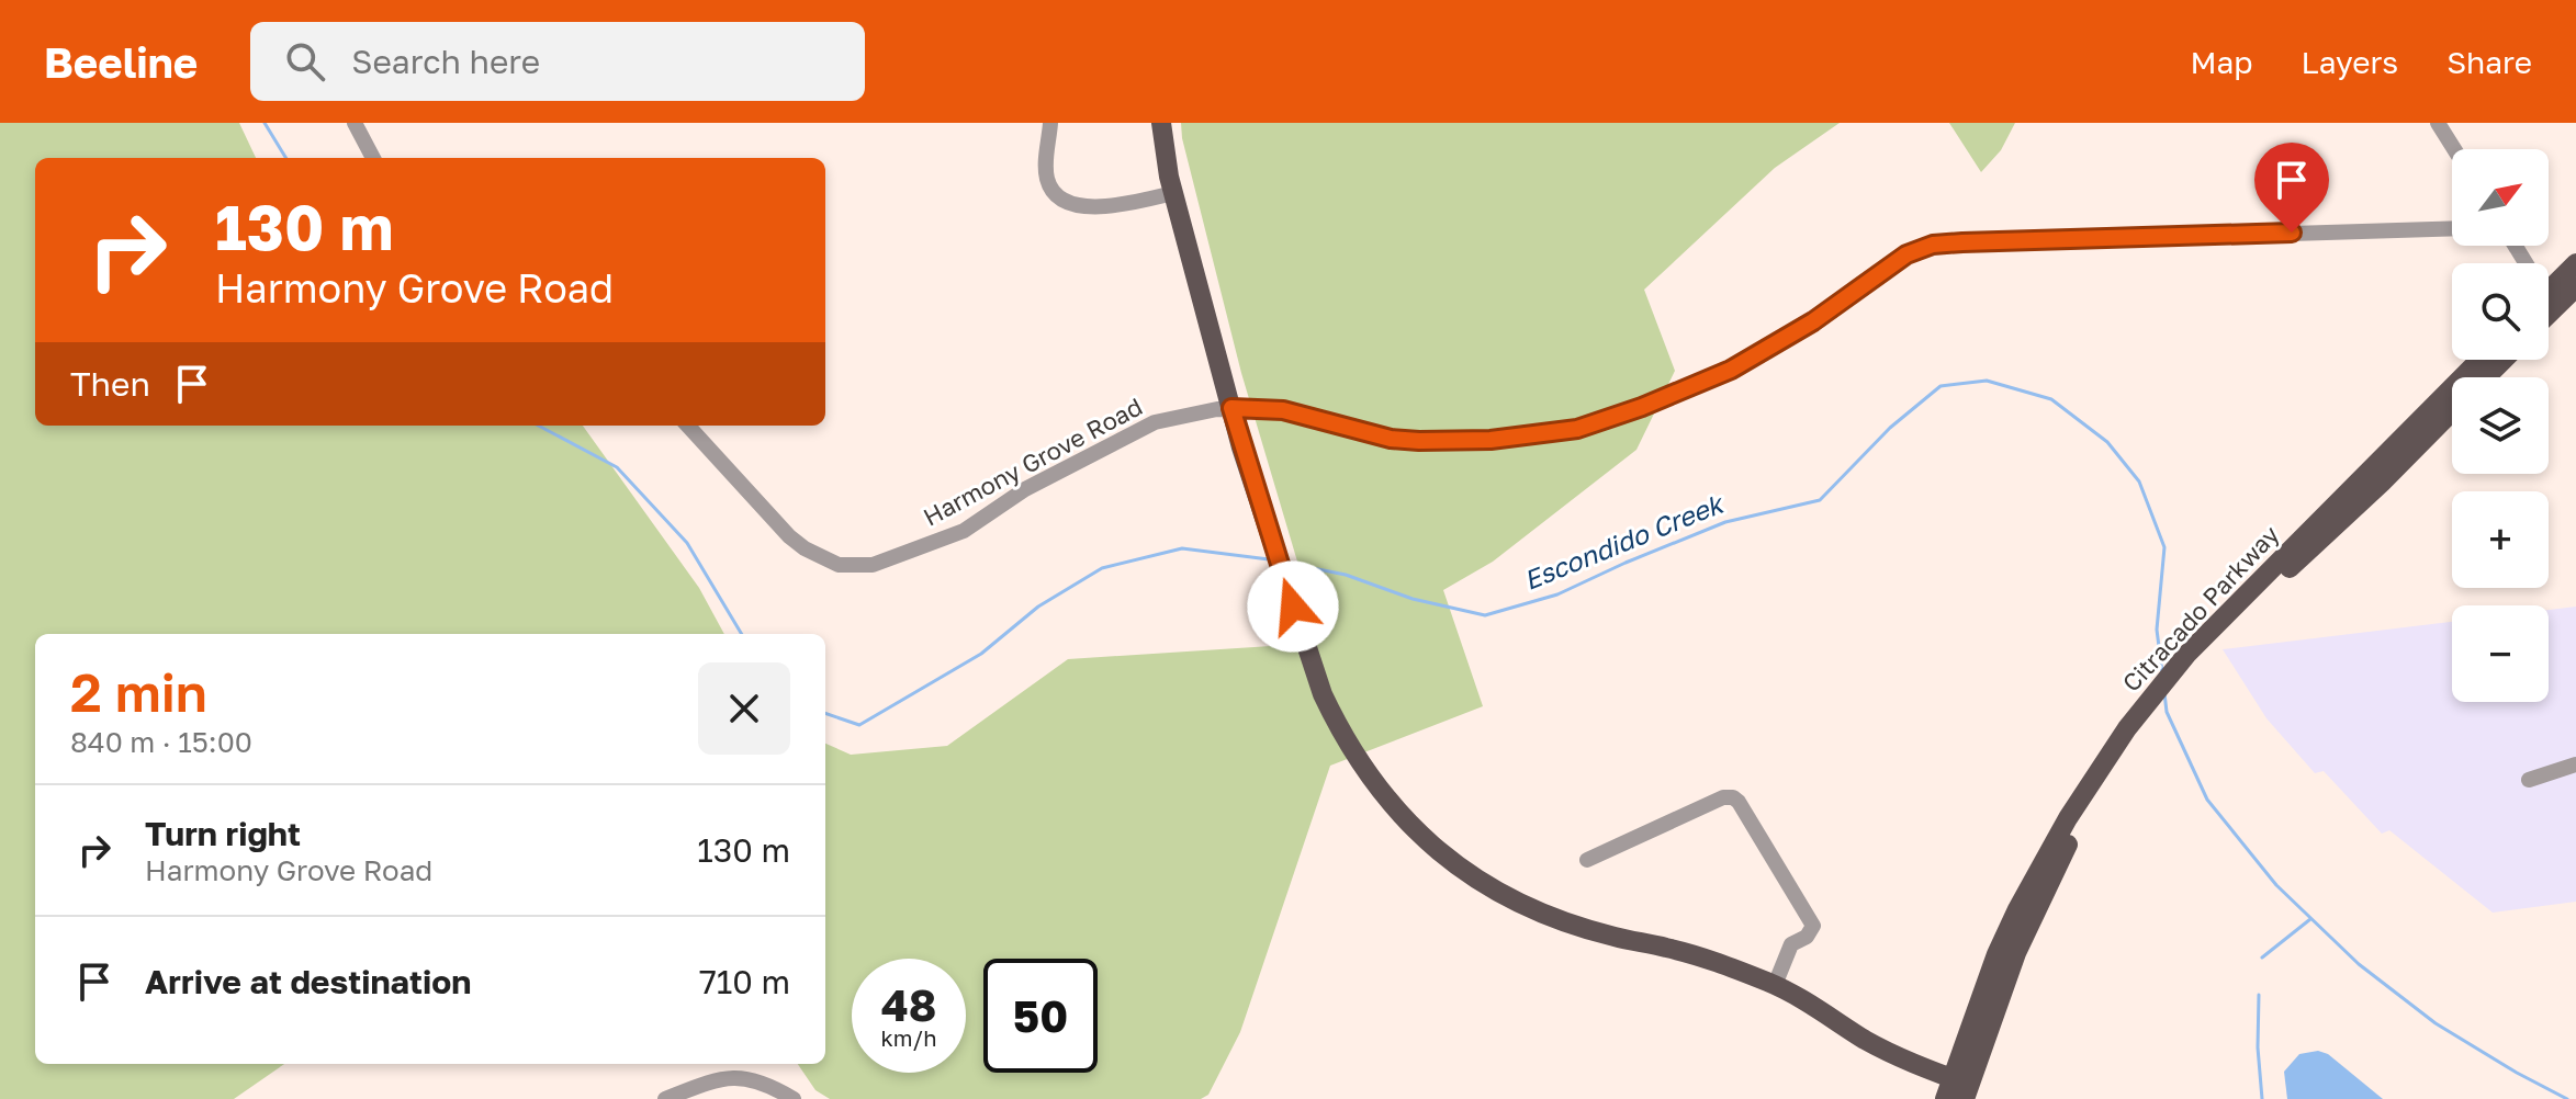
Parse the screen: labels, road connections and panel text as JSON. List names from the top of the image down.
{
  "streets": {
    "main road": ["Citracado Parkway"],
    "street": ["Harmony Grove Road"]
  },
  "water": ["Escondido Creek"],
  "north": "top right",
  "page": {
    "header": "Beeline",
    "search": "Search here",
    "nav": ["Map", "Layers", "Share"],
    "map_buttons": ["+", "−"],
    "turn": ["130 m", "Harmony Grove Road"],
    "then": "Then",
    "heading": ["2 min", "840 m · 15:00"],
    "list": [
      {
        "name": "Turn right",
        "note": "Harmony Grove Road",
        "value": "130 m"
      },
      {
        "name": "Arrive at destination",
        "value": "710 m"
      }
    ],
    "speed": "48 km/h",
    "limit": "50"
  }
}
